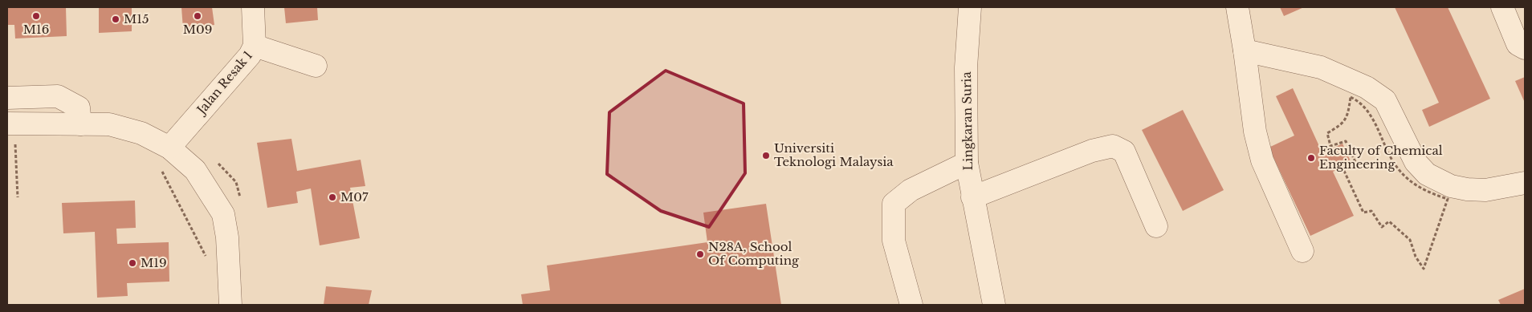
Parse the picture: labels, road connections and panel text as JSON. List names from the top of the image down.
{
  "streets": {
    "street": ["Jalan Resak 1", "Lingkaran Suria"]
  },
  "places": [
    "M16",
    "M09",
    "M15",
    "Universiti Teknologi Malaysia",
    "Faculty of Chemical Engineering",
    "M07",
    "N28A, School Of Computing",
    "M19"
  ]
}
